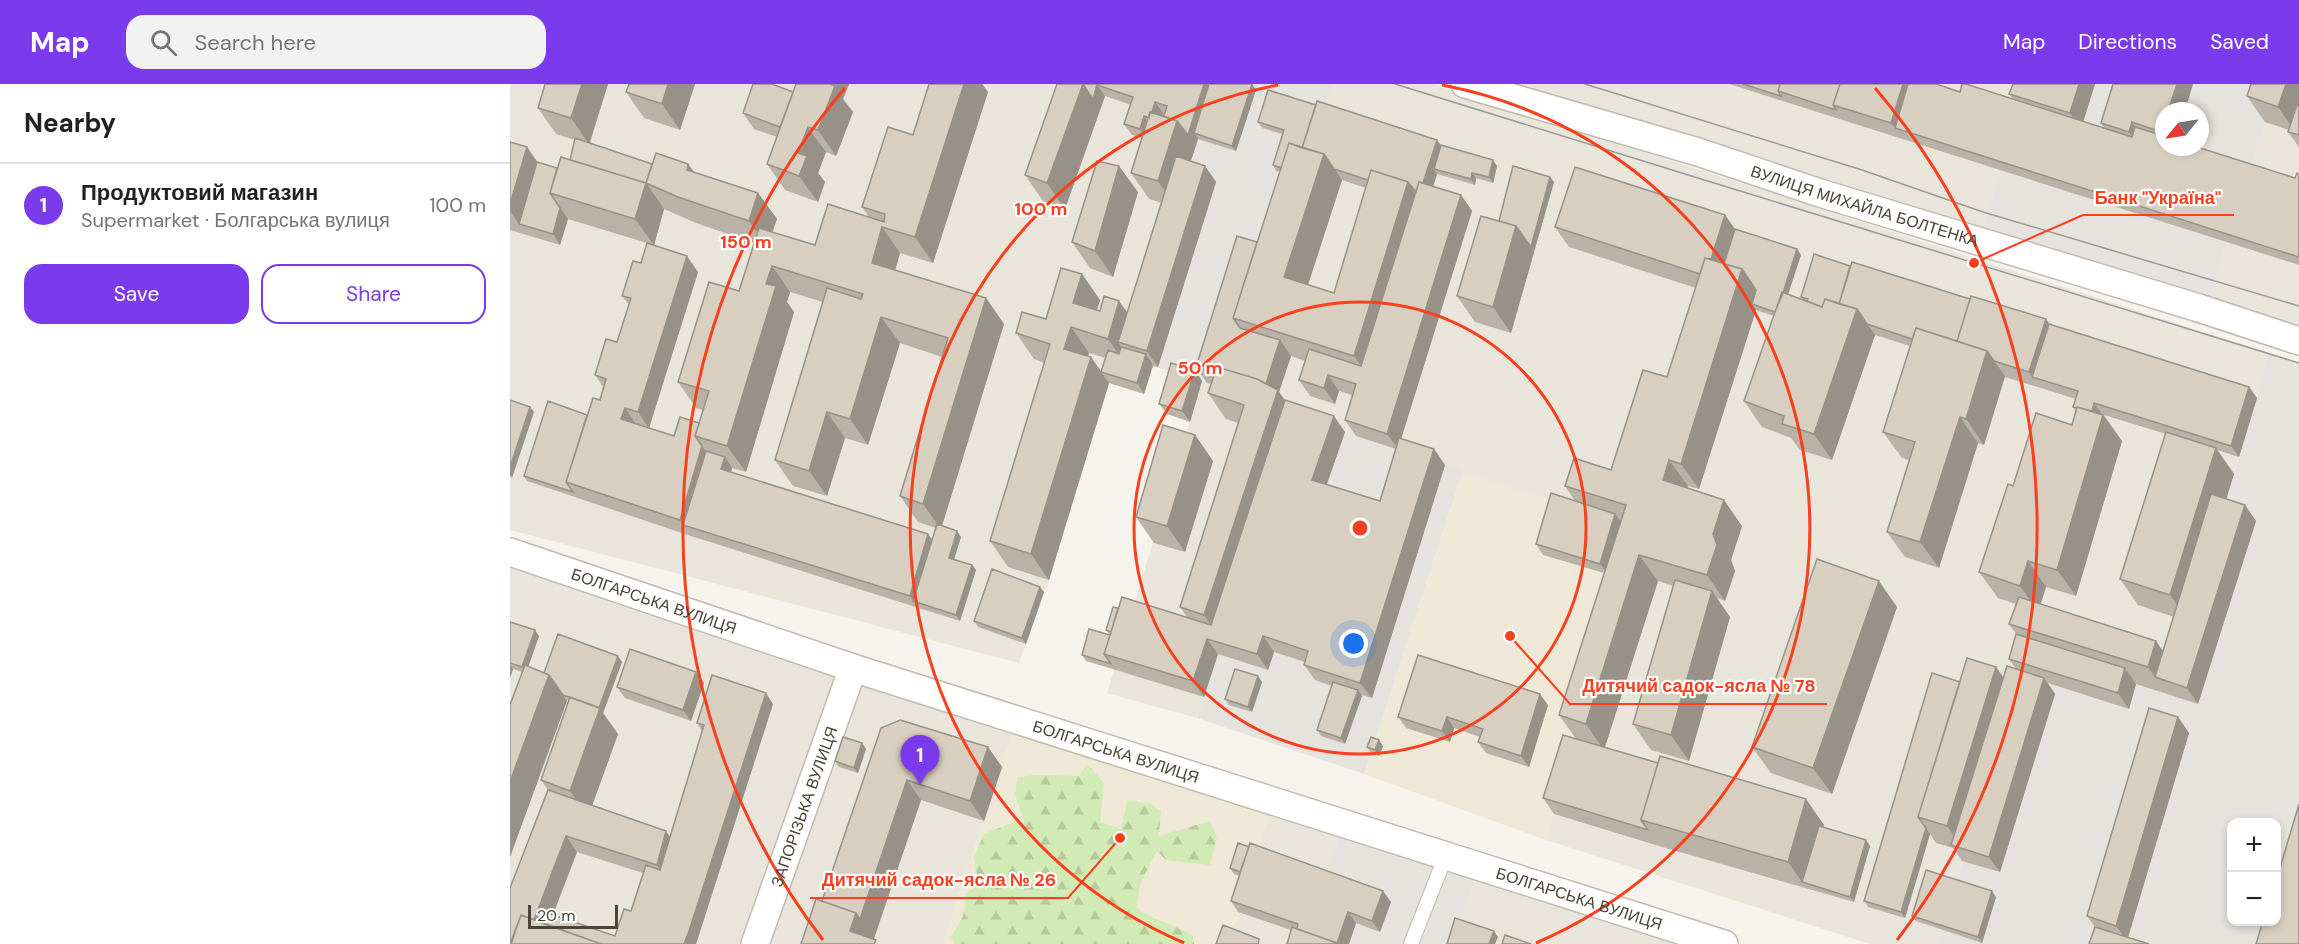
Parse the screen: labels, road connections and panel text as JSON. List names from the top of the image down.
{
  "streets": {
    "street": ["ВУЛИЦЯ МИХАЙЛА БОЛТЕНКА", "БОЛГАРСЬКА ВУЛИЦЯ", "ЗАПОРІЗЬКА ВУЛИЦЯ"]
  },
  "crossings": [
    ["БОЛГАРСЬКА ВУЛИЦЯ", "ЗАПОРІЗЬКА ВУЛИЦЯ"]
  ],
  "places": ["Банк \"Україна\"", "Дитячий садок-ясла № 78", "Дитячий садок-ясла № 26"],
  "scale_bar": "20 m",
  "north": "bottom left",
  "page": {
    "header": "Map",
    "search": "Search here",
    "nav": ["Map", "Directions", "Saved"],
    "heading": "Nearby",
    "list": [
      {
        "mark": "1",
        "name": "Продуктовий магазин",
        "note": "Supermarket · Болгарська вулиця",
        "value": "100 m"
      }
    ],
    "buttons": ["Save", "Share"],
    "pins": "1",
    "map_buttons": ["+", "−"],
    "scale": "20 m"
  },
  "rings": ["100 m", "150 m", "50 m"]
}
